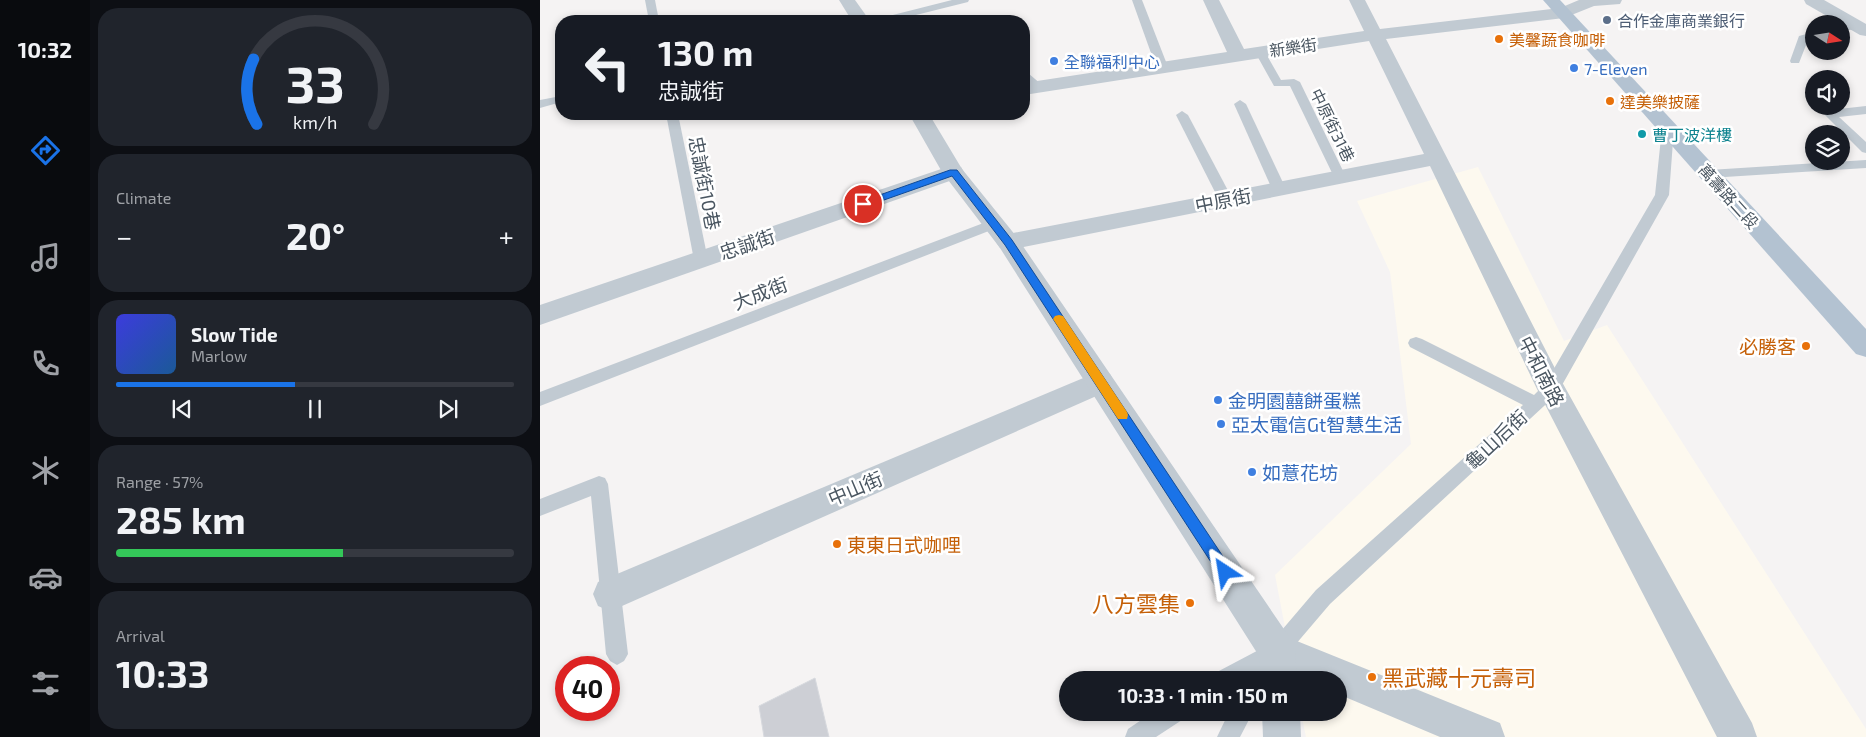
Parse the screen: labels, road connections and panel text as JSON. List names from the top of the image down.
{
  "streets": {
    "main road": ["萬壽路二段"],
    "street": [
      "新樂街",
      "中原街",
      "忠誠街",
      "中和南路",
      "中山街"
    ],
    "lane": [
      "中原街31巷",
      "忠誠街10巷",
      "大成街",
      "龜山后街"
    ]
  },
  "crossings": [
    ["新樂街", "中原街31巷"],
    ["新樂街", "萬壽路二段"],
    ["新樂街", "中和南路"],
    ["中原街31巷", "中原街"],
    ["忠誠街10巷", "忠誠街"],
    ["萬壽路二段", "龜山后街"],
    ["中原街", "大成街"],
    ["中原街", "中和南路"],
    ["中和南路", "龜山后街"]
  ],
  "places": [
    "合作金庫商業銀行",
    "美馨蔬食咖啡",
    "全聯福利中心",
    "7-Eleven",
    "達美樂披薩",
    "曹丁波洋樓",
    "必勝客",
    "金明園囍餅蛋糕",
    "亞太電信Gt智慧生活",
    "如薏花坊",
    "東東日式咖哩",
    "八方雲集",
    "黑武藏十元壽司"
  ],
  "north": "right",
  "page": {
    "tabs": "10:32",
    "turn": ["130 m", "忠誠街"],
    "tile": [
      "Climate",
      ["Range · 57%", "285 km"],
      ["Arrival", "10:33"]
    ],
    "heat": ["−", "20°", "+"],
    "song": ["Slow Tide", "Marlow"],
    "limit": "40",
    "trip": "10:33 · 1 min · 150 m",
    "gauge": ["33", "km/h"]
  }
}
